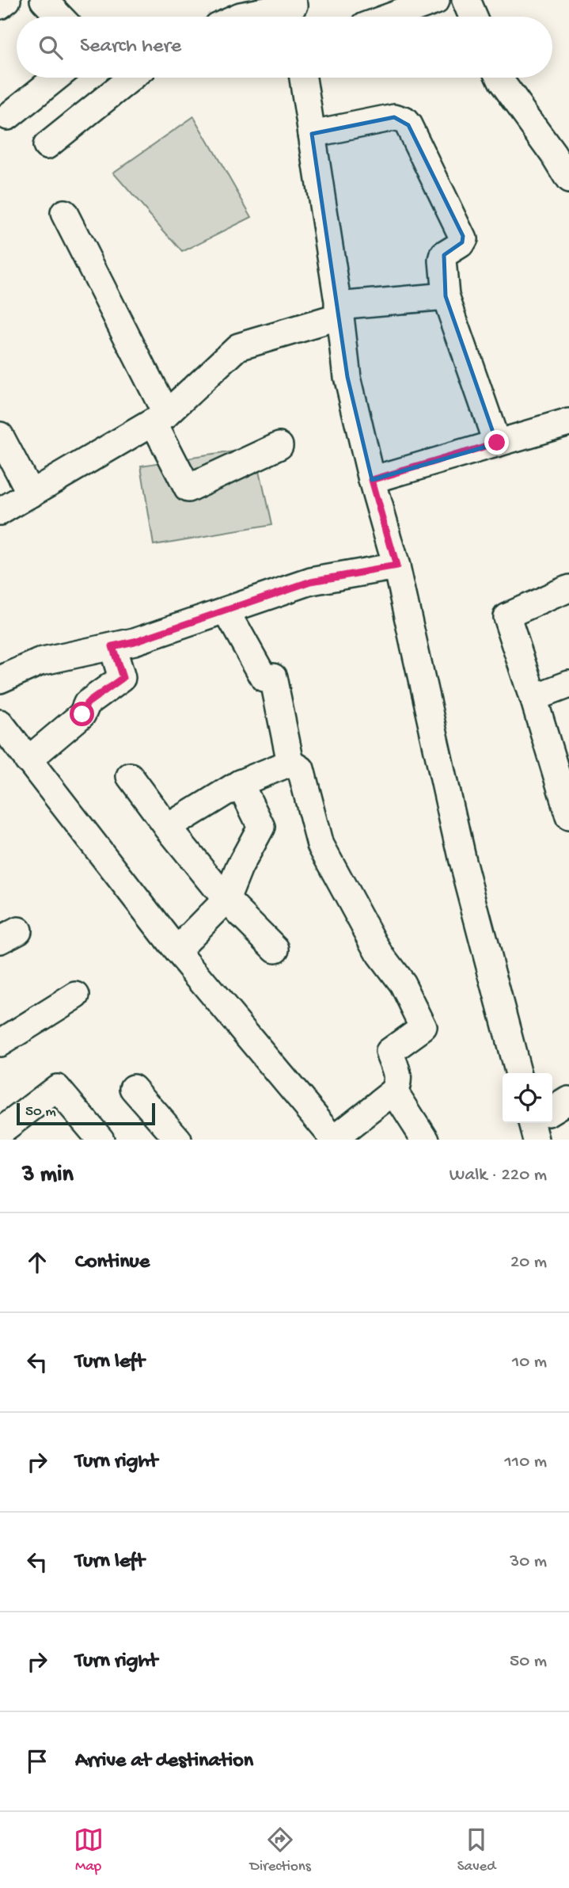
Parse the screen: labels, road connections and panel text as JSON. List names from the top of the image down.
{
  "scale_bar": "50 m",
  "page": {
    "search": "Search here",
    "scale": "50 m",
    "heading": ["3 min", "Walk · 220 m"],
    "list": [
      ["Continue", "20 m"],
      ["Turn left", "10 m"],
      ["Turn right", "110 m"],
      ["Turn left", "30 m"],
      ["Turn right", "50 m"],
      "Arrive at destination"
    ],
    "nav": ["Map", "Directions", "Saved"]
  }
}
